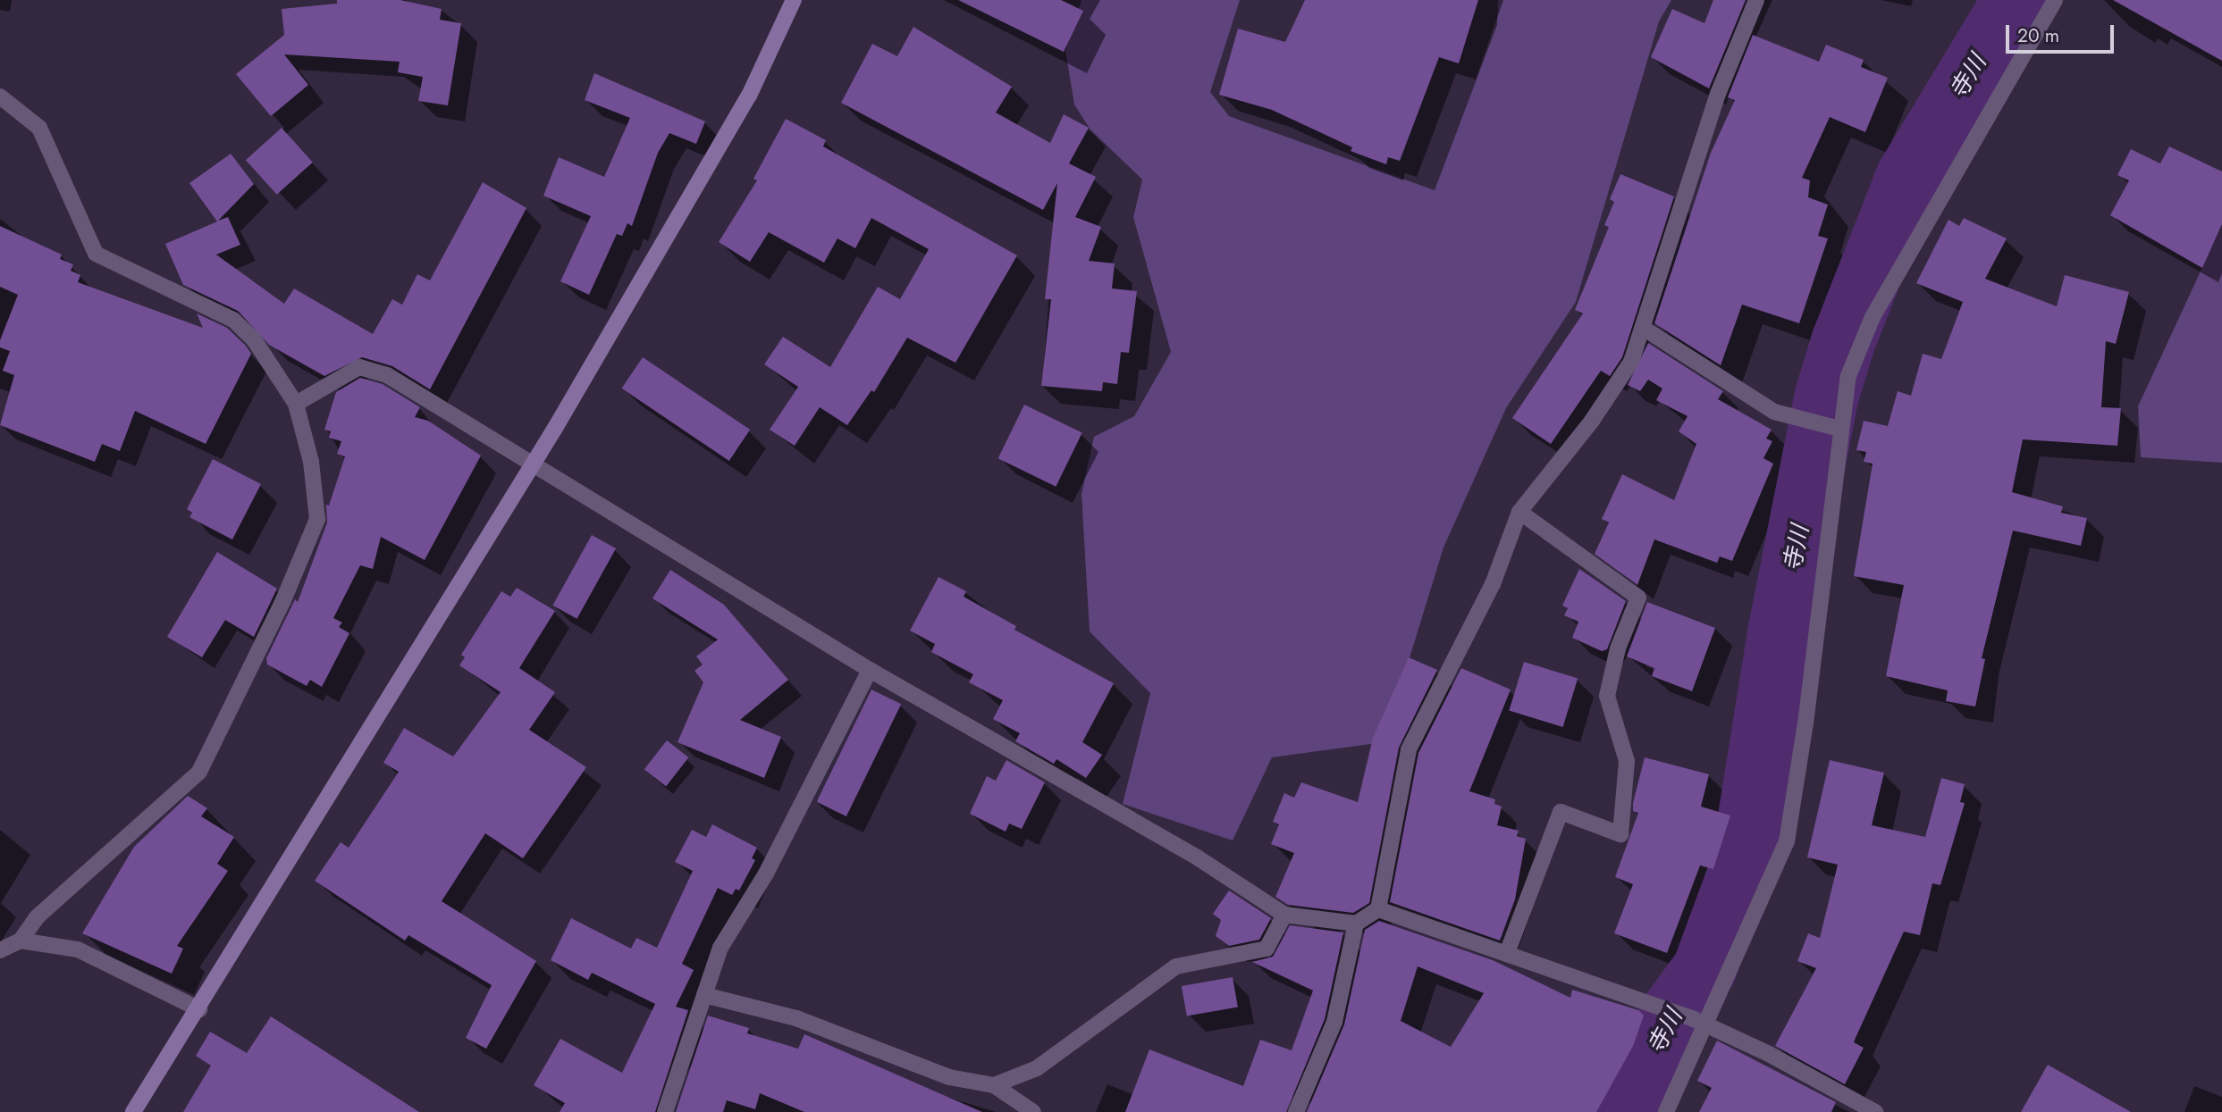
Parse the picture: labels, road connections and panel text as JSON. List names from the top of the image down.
{
  "water": ["寺川"],
  "scale_bar": "20 m"
}
